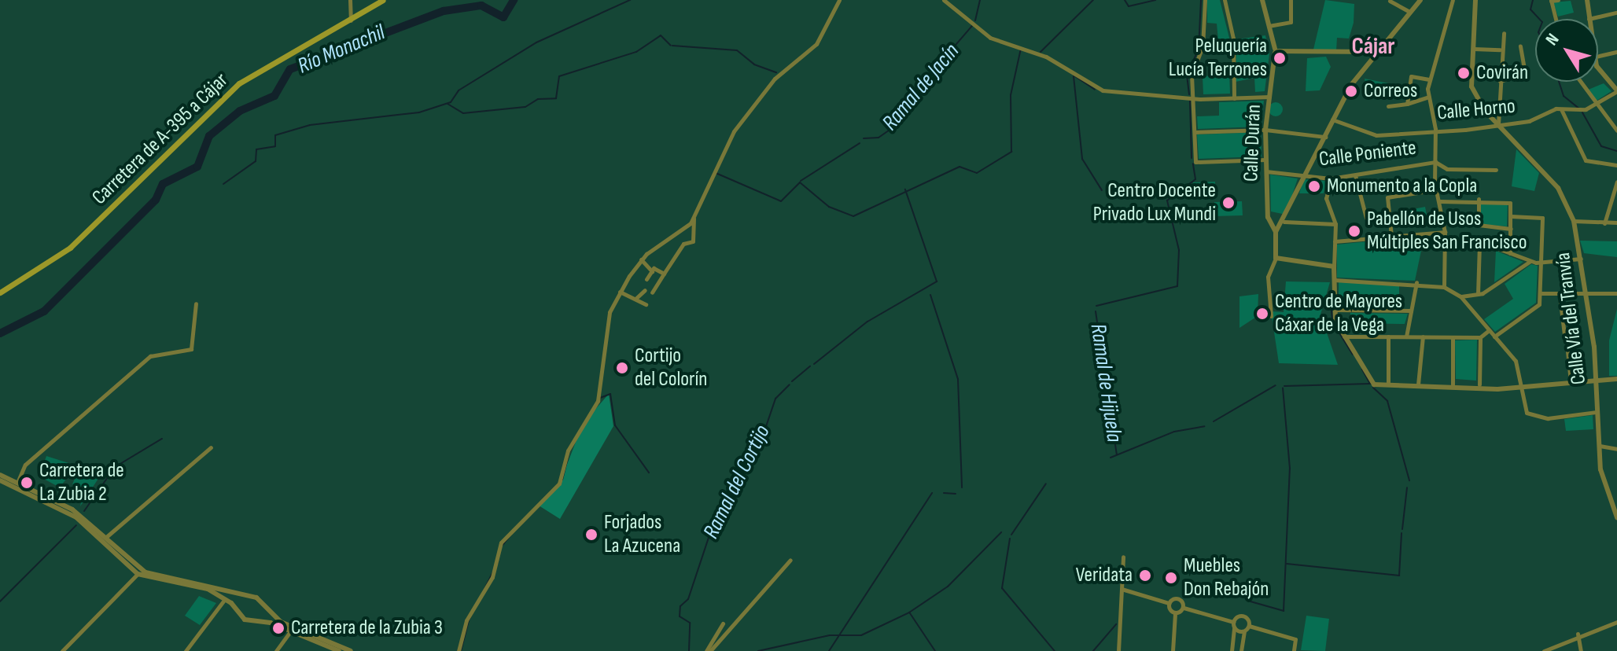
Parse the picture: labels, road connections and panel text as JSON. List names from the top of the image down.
{
  "streets": {
    "main road": ["Carretera de A-395 a Cájar"],
    "street": [
      "Calle Horno",
      "Calle Durán",
      "Calle Poniente",
      "Calle Vía del Tranvía"
    ]
  },
  "crossings": [
    ["Calle Horno", "Calle Vía del Tranvía"],
    ["Calle Durán", "Calle Poniente"]
  ],
  "districts": ["Cájar"],
  "water": [
    "Río Monachil",
    "Ramal de Jacín",
    "Ramal de Hijuela",
    "Ramal del Cortijo"
  ],
  "places": [
    "Peluquería Lucía Terrones",
    "Covirán",
    "Correos",
    "Monumento a la Copla",
    "Centro Docente Privado Lux Mundi",
    "Pabellón de Usos Múltiples San Francisco",
    "Centro de Mayores Cáxar de la Vega",
    "Cortijo del Colorín",
    "Carretera de La Zubia 2",
    "Forjados La Azucena",
    "Veridata",
    "Muebles Don Rebajón",
    "Carretera de la Zubia 3"
  ],
  "north": "top left"
}
